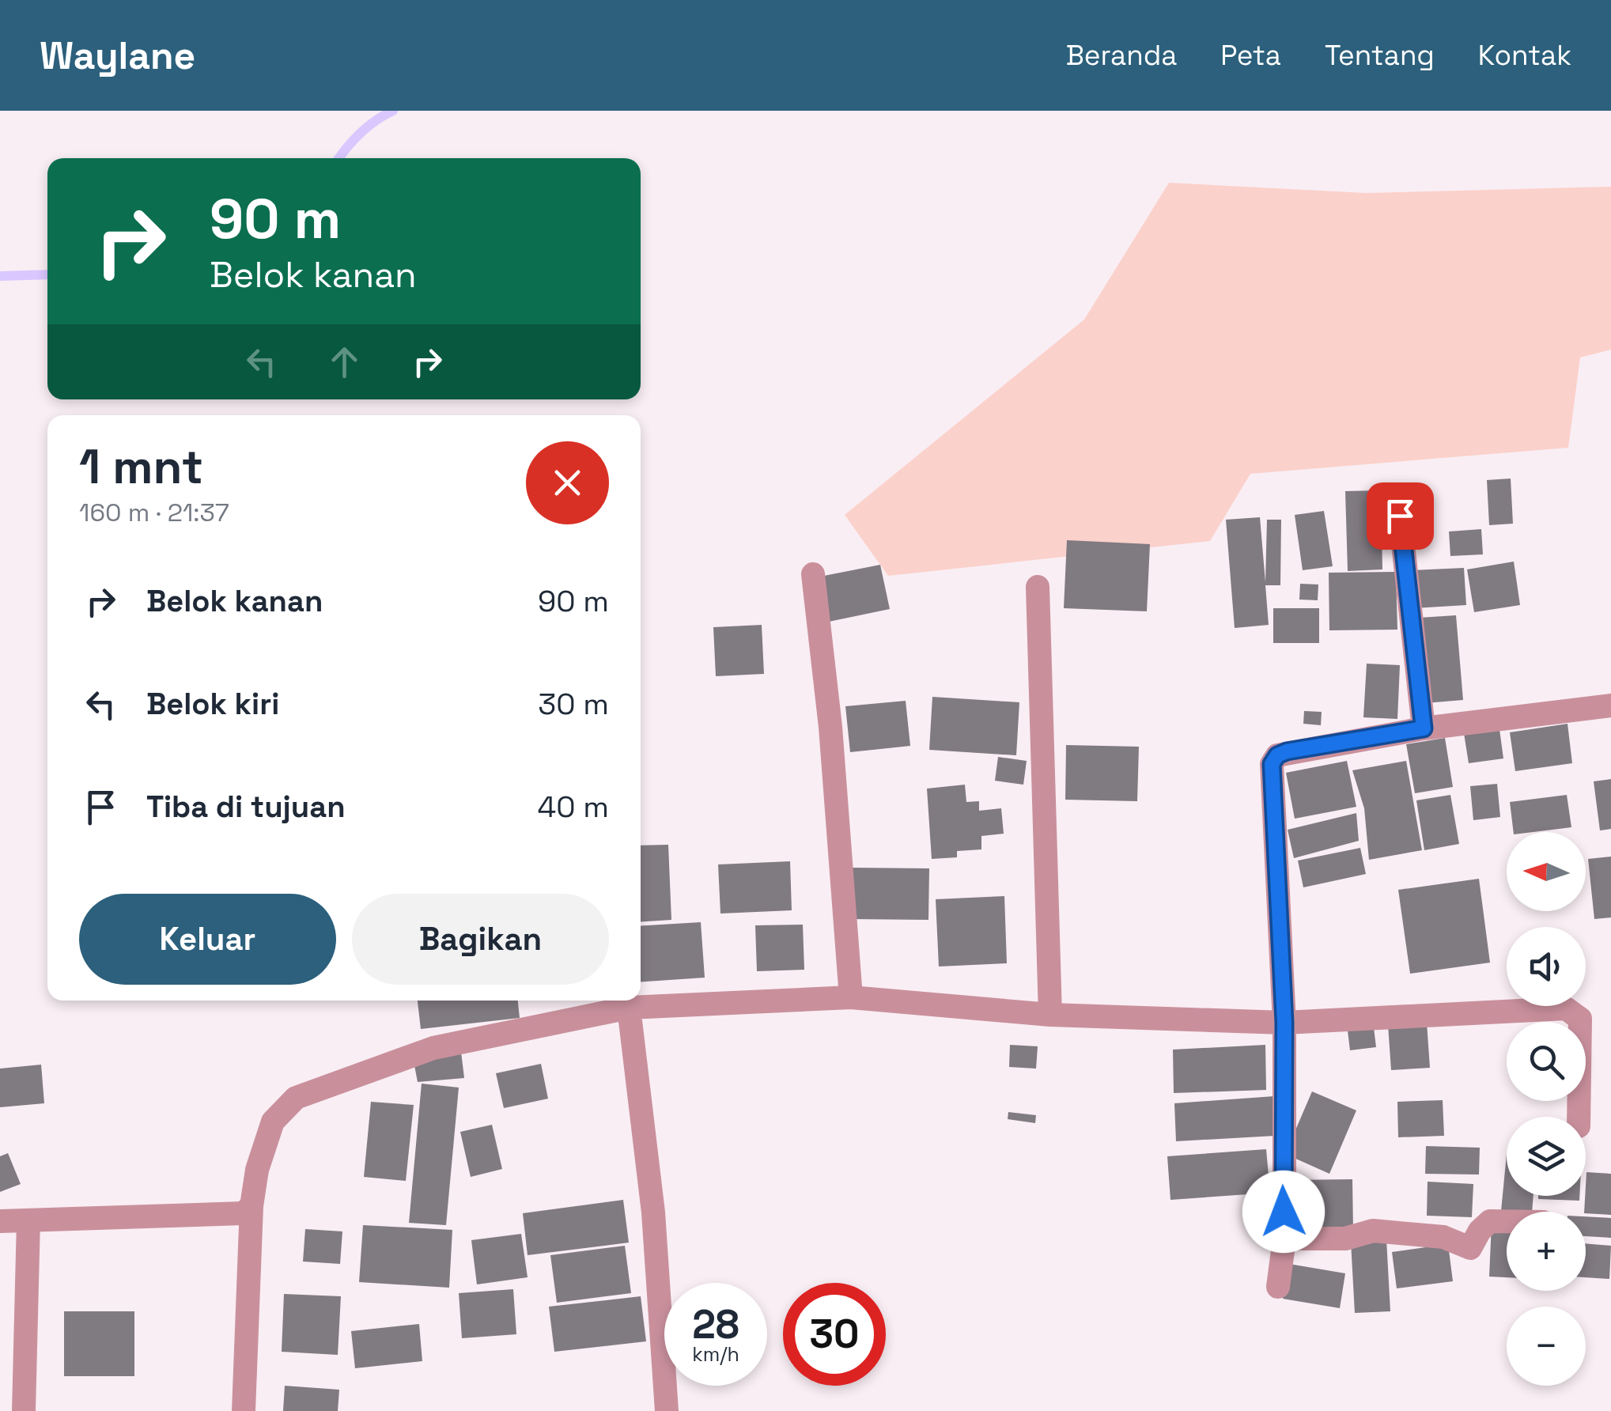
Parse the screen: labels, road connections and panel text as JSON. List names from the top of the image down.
{
  "north": "left",
  "page": {
    "header": "Waylane",
    "nav": [
      "Beranda",
      "Peta",
      "Tentang",
      "Kontak"
    ],
    "turn": ["90 m", "Belok kanan"],
    "heading": ["1 mnt", "160 m · 21:37"],
    "list": [
      {
        "name": "Belok kanan",
        "value": "90 m"
      },
      {
        "name": "Belok kiri",
        "value": "30 m"
      },
      {
        "name": "Tiba di tujuan",
        "value": "40 m"
      }
    ],
    "map_buttons": ["+", "−"],
    "buttons": ["Keluar", "Bagikan"],
    "speed": "28 km/h",
    "limit": "30"
  }
}
